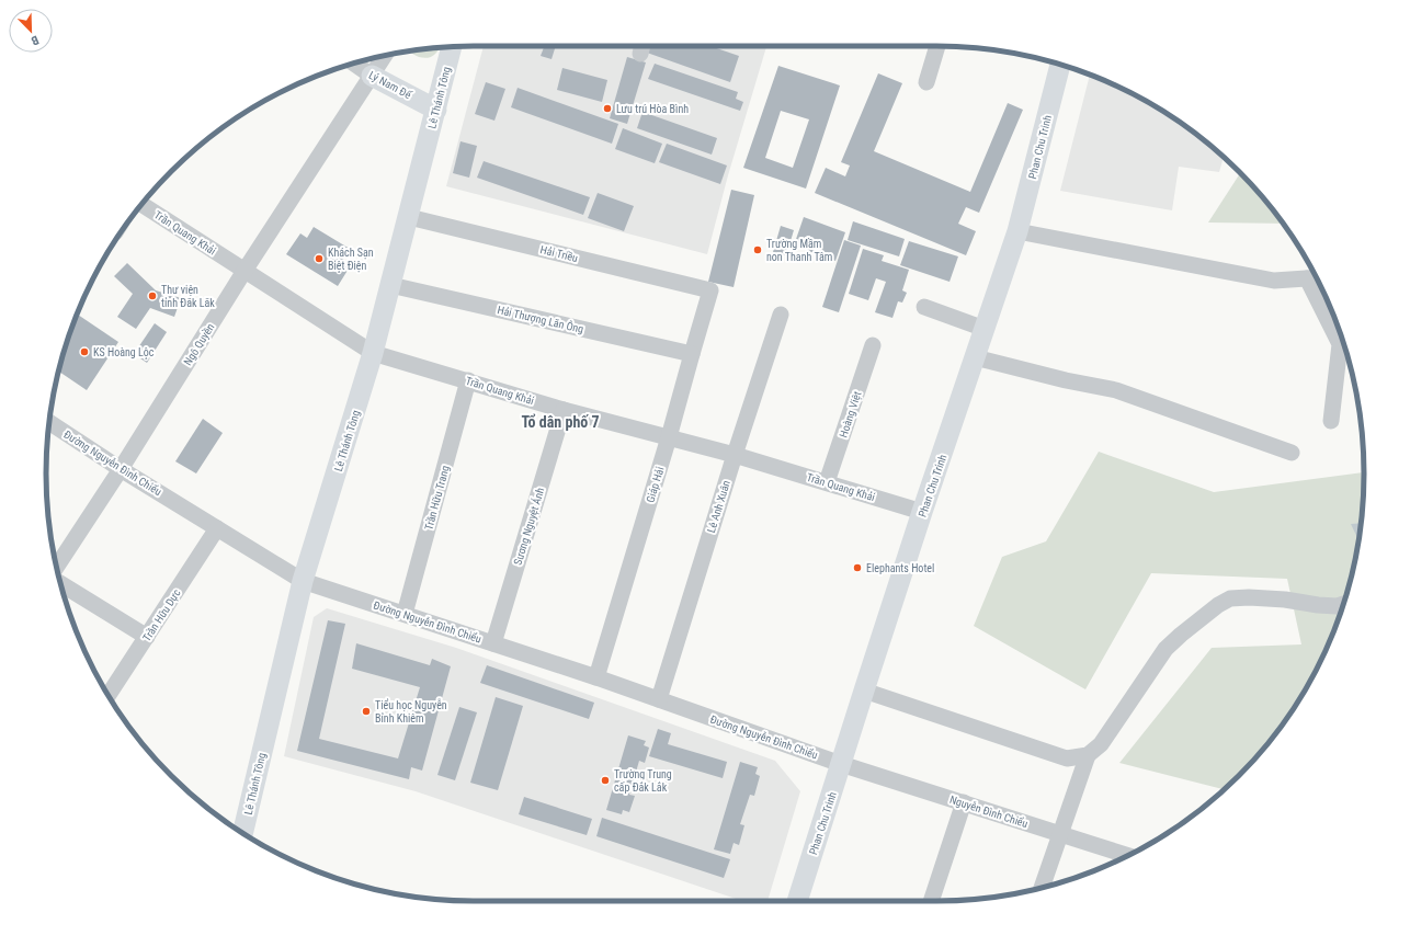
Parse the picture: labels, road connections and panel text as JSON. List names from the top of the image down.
{
  "streets": {
    "main road": ["Lý Nam Đế", "Lê Thánh Tông", "Phan Chu Trinh"],
    "street": [
      "Trần Quang Khải",
      "Hải Triều",
      "Hải Thượng Lãn Ông",
      "Ngô Quyền",
      "Hoàng Việt",
      "Đường Nguyễn Đình Chiểu",
      "Giáp Hải",
      "Trần Hữu Trang",
      "Lê Anh Xuân",
      "Sương Nguyệt Ánh",
      "Trần Hữu Dực",
      "Nguyễn Đình Chiểu"
    ]
  },
  "crossings": [
    ["Lý Nam Đế", "Lê Thánh Tông"],
    ["Lý Nam Đế", "Ngô Quyền"],
    ["Lê Thánh Tông", "Trần Quang Khải"],
    ["Lê Thánh Tông", "Hải Triều"],
    ["Lê Thánh Tông", "Hải Thượng Lãn Ông"],
    ["Lê Thánh Tông", "Đường Nguyễn Đình Chiểu"],
    ["Phan Chu Trinh", "Trần Quang Khải"],
    ["Phan Chu Trinh", "Đường Nguyễn Đình Chiểu"],
    ["Phan Chu Trinh", "Nguyễn Đình Chiểu"],
    ["Trần Quang Khải", "Ngô Quyền"],
    ["Trần Quang Khải", "Hoàng Việt"],
    ["Trần Quang Khải", "Giáp Hải"],
    ["Trần Quang Khải", "Trần Hữu Trang"],
    ["Trần Quang Khải", "Lê Anh Xuân"],
    ["Trần Quang Khải", "Sương Nguyệt Ánh"],
    ["Hải Triều", "Giáp Hải"],
    ["Hải Thượng Lãn Ông", "Giáp Hải"],
    ["Ngô Quyền", "Đường Nguyễn Đình Chiểu"],
    ["Đường Nguyễn Đình Chiểu", "Giáp Hải"],
    ["Đường Nguyễn Đình Chiểu", "Trần Hữu Trang"],
    ["Đường Nguyễn Đình Chiểu", "Lê Anh Xuân"],
    ["Đường Nguyễn Đình Chiểu", "Sương Nguyệt Ánh"],
    ["Đường Nguyễn Đình Chiểu", "Trần Hữu Dực"],
    ["Đường Nguyễn Đình Chiểu", "Nguyễn Đình Chiểu"]
  ],
  "districts": ["Tổ dân phố 7"],
  "places": [
    "Lưu trú Hòa Bình",
    "Trường Mầm non Thanh Tâm",
    "Khách Sạn Biệt Điện",
    "Thư viện tỉnh Đăk Lăk",
    "KS Hoàng Lộc",
    "Elephants Hotel",
    "Tiểu học Nguyễn Bỉnh Khiêm",
    "Trường Trung cấp Đắk Lắk"
  ],
  "north": "bottom right"
}
